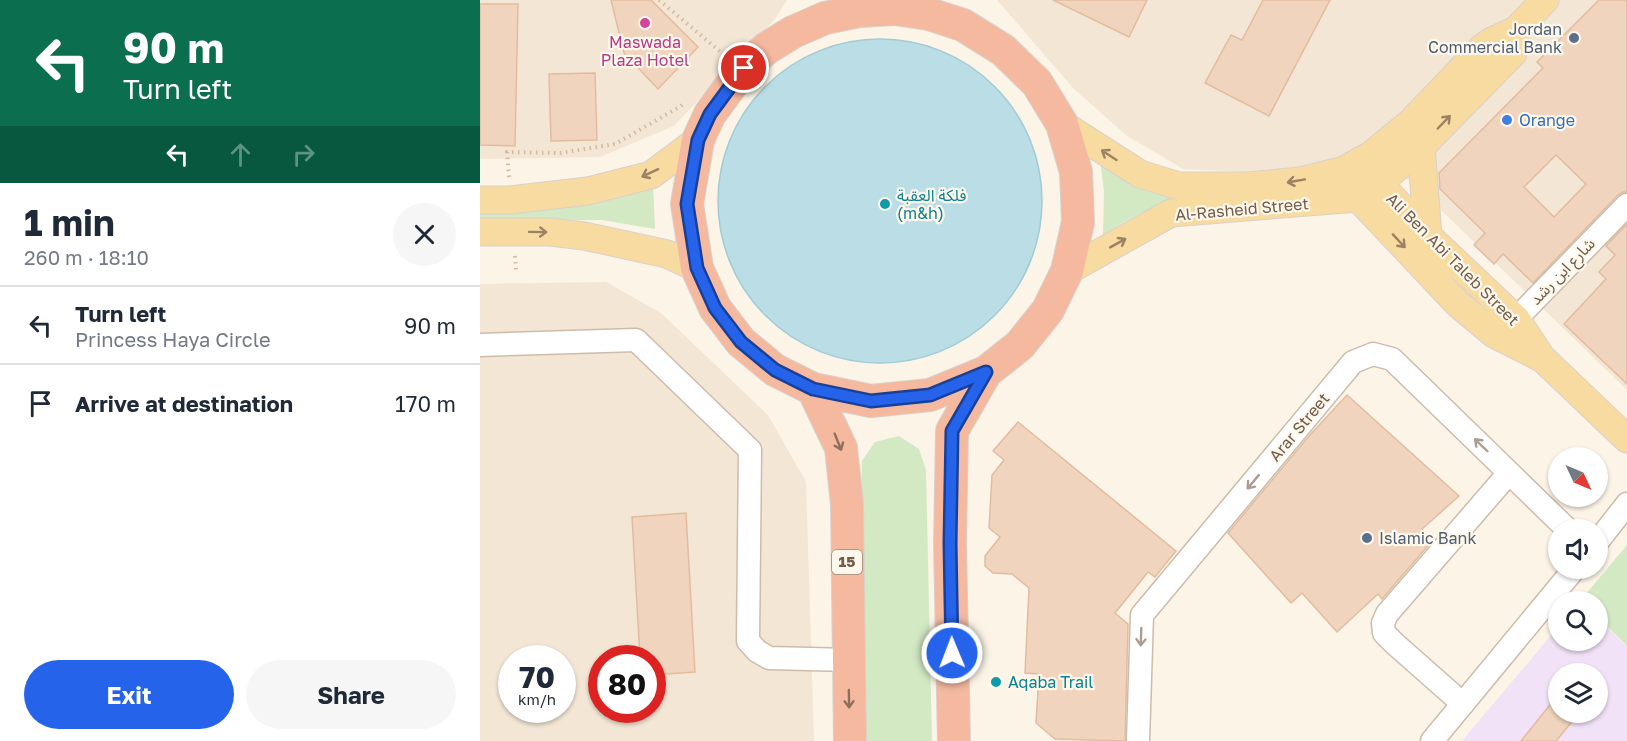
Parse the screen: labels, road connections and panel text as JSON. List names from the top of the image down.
{
  "streets": {
    "highway": ["15"],
    "main road": ["Al-Rasheid Street", "Ali Ben Abi Taleb Street"],
    "street": ["شارع ابن رشد", "Arar Street"]
  },
  "crossings": [
    ["Al-Rasheid Street", "Ali Ben Abi Taleb Street"],
    ["Ali Ben Abi Taleb Street", "شارع ابن رشد"]
  ],
  "places": [
    "Maswada Plaza Hotel",
    "Jordan Commercial Bank",
    "Orange",
    "فلكة العقبة (m&h)",
    "Islamic Bank",
    "Aqaba Trail"
  ],
  "north": "bottom right",
  "page": {
    "turn": ["90 m", "Turn left"],
    "heading": ["1 min", "260 m · 18:10"],
    "list": [
      {
        "name": "Turn left",
        "note": "Princess Haya Circle",
        "value": "90 m"
      },
      {
        "name": "Arrive at destination",
        "value": "170 m"
      }
    ],
    "speed": "70 km/h",
    "limit": "80",
    "buttons": ["Exit", "Share"]
  }
}
